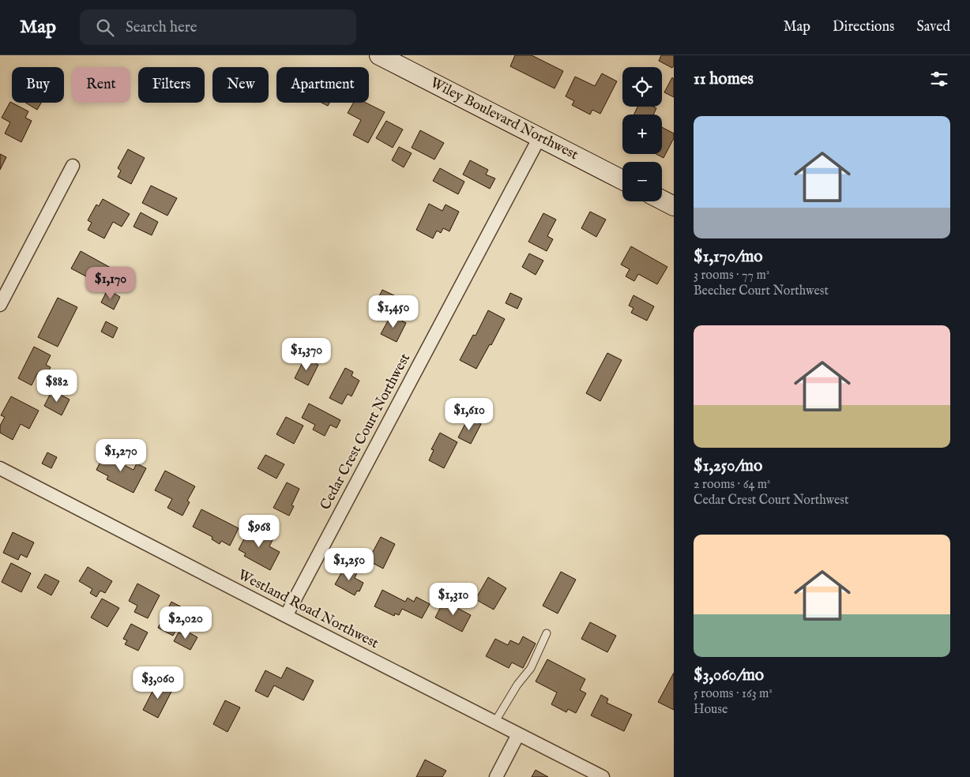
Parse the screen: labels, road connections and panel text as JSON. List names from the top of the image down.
{
  "streets": {
    "street": ["Wiley Boulevard Northwest", "Cedar Crest Court Northwest", "Westland Road Northwest"]
  },
  "crossings": [
    ["Wiley Boulevard Northwest", "Cedar Crest Court Northwest"],
    ["Cedar Crest Court Northwest", "Westland Road Northwest"]
  ],
  "page": {
    "header": "Map",
    "search": "Search here",
    "nav": ["Map", "Directions", "Saved"],
    "heading": "11 homes",
    "map_buttons": ["+", "−"],
    "chip": [
      "Buy",
      "Rent",
      "Filters",
      "New",
      "Apartment"
    ],
    "list": [
      {
        "name": "$1,170/mo",
        "note": "3 rooms · 77 m² · Beecher Court Northwest"
      },
      {
        "name": "$1,250/mo",
        "note": "2 rooms · 64 m² · Cedar Crest Court Northwest"
      },
      {
        "name": "$3,060/mo",
        "note": "5 rooms · 163 m² · House"
      }
    ],
    "price": [
      "$1,170",
      "$1,450",
      "$1,370",
      "$882",
      "$1,610",
      "$1,270",
      "$968",
      "$1,250",
      "$1,310",
      "$2,020",
      "$3,060"
    ]
  }
}
